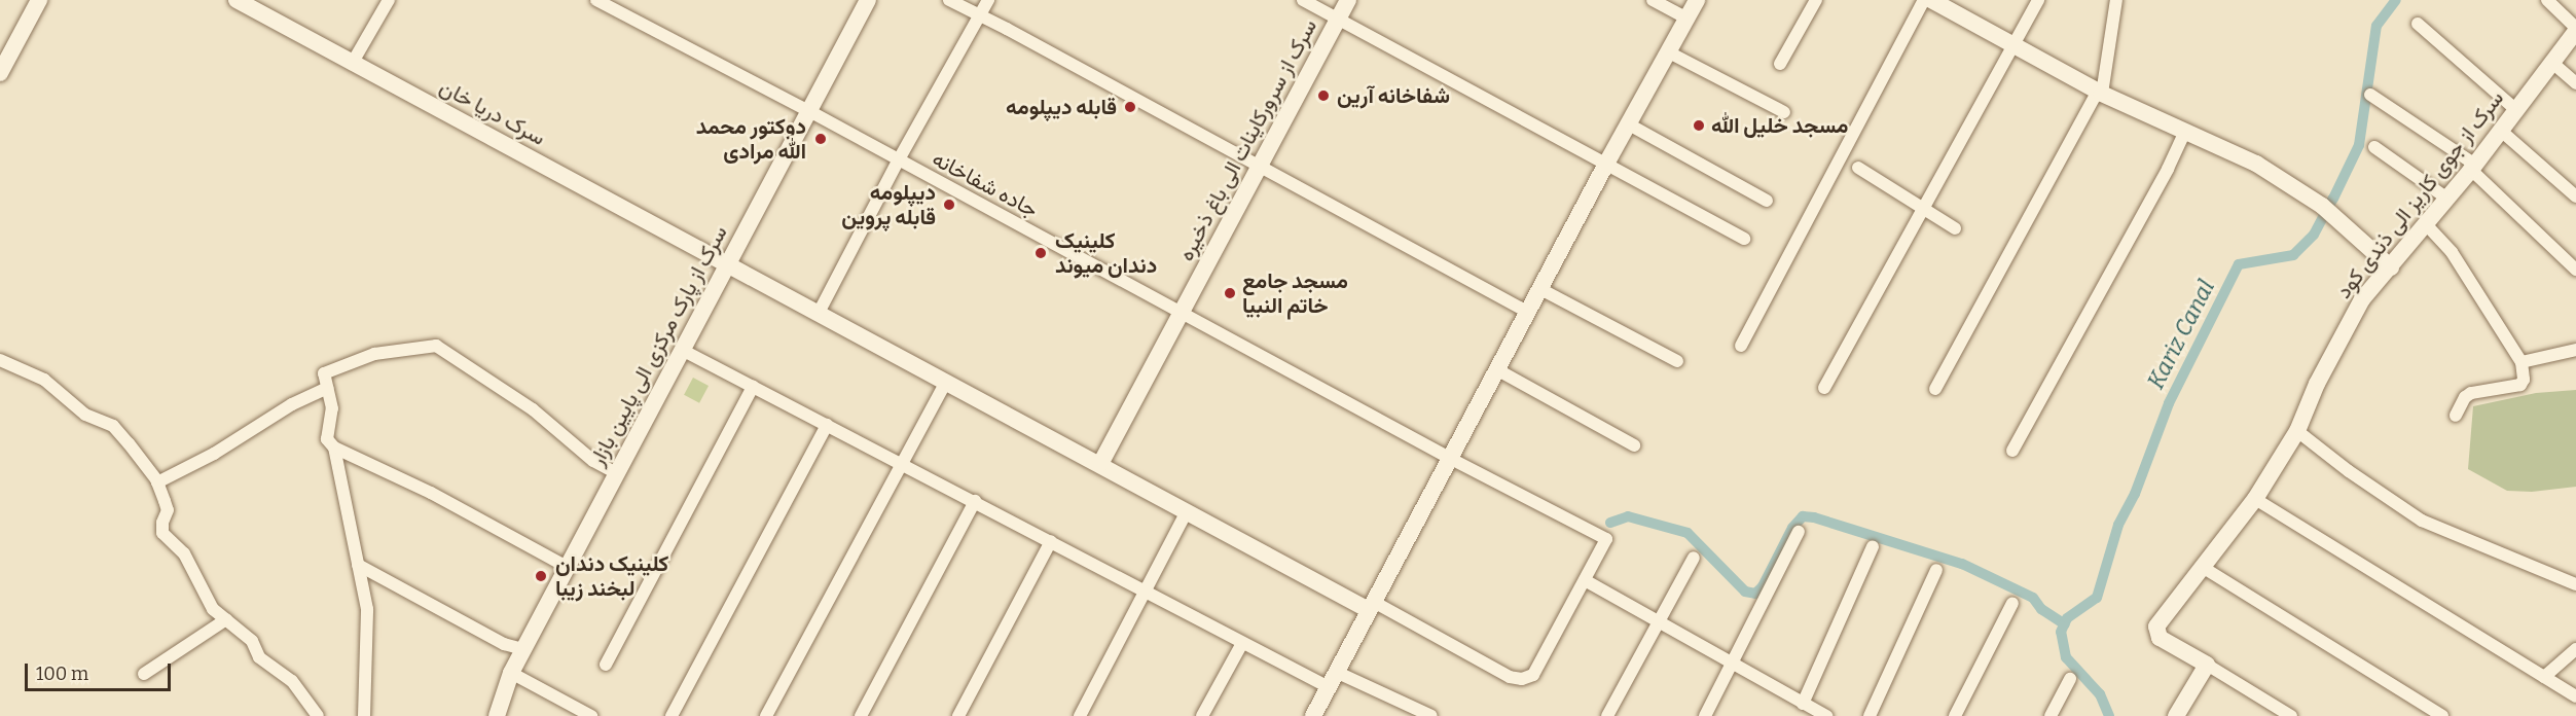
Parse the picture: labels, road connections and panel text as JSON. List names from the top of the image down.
{
  "streets": {
    "street": [
      "سرک دریا خان",
      "سرک از سرورکاینات الی باغ ذخیره",
      "جاده شفاخانه",
      "سرک از جوی کاریز الی ذندی کود",
      "سرک از پارک مرکزی الی پایین بازار"
    ]
  },
  "crossings": [
    ["سرک دریا خان", "سرک از سرورکاینات الی باغ ذخیره"],
    ["سرک دریا خان", "سرک از پارک مرکزی الی پایین بازار"],
    ["سرک از سرورکاینات الی باغ ذخیره", "جاده شفاخانه"],
    ["جاده شفاخانه", "سرک از پارک مرکزی الی پایین بازار"]
  ],
  "water": ["Kariz Canal"],
  "places": [
    "شفاخانه آرین",
    "قابله دیپلومه",
    "مسجد خلیل الله",
    "دوکتور محمد الله مرادی",
    "دیپلومه قابله پروین",
    "کلینیک دندان میوند",
    "مسجد جامع خاتم النبیا",
    "کلینیک دندان لبخند زیبا"
  ],
  "scale_bar": "100 m"
}
